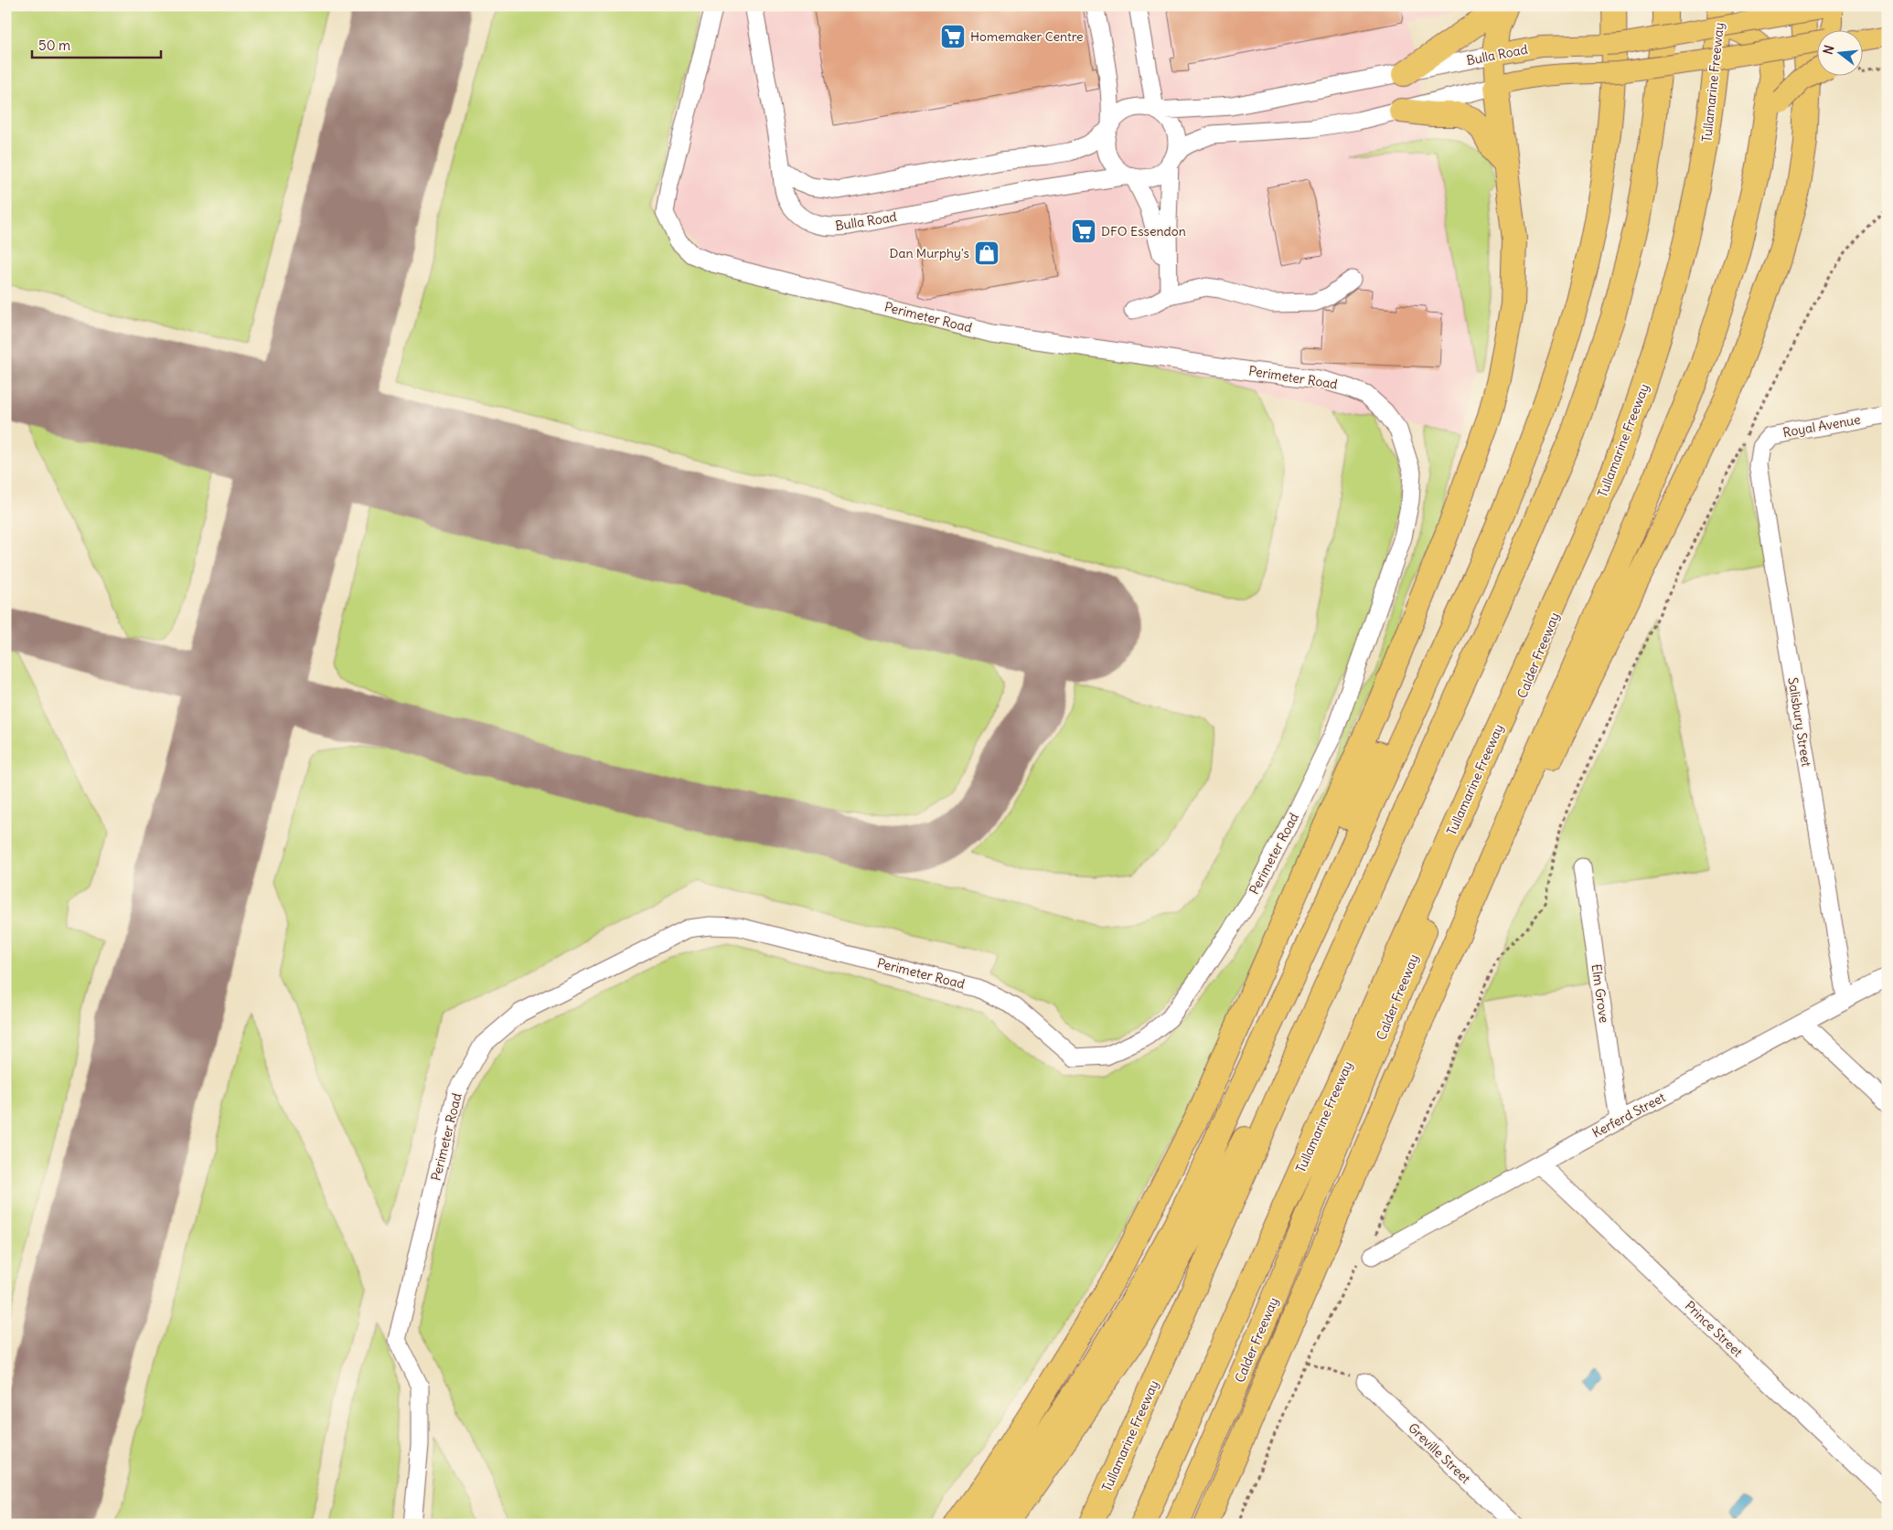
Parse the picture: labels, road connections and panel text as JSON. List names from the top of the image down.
{
  "streets": {
    "highway": ["Tullamarine Freeway", "Calder Freeway"],
    "main road": ["Bulla Road"],
    "street": [
      "Perimeter Road",
      "Royal Avenue",
      "Salisbury Street",
      "Elm Grove",
      "Kerferd Street",
      "Prince Street",
      "Greville Street"
    ]
  },
  "crossings": [
    ["Bulla Road", "Tullamarine Freeway"],
    ["Tullamarine Freeway", "Calder Freeway"],
    ["Royal Avenue", "Salisbury Street"],
    ["Salisbury Street", "Kerferd Street"],
    ["Elm Grove", "Kerferd Street"],
    ["Kerferd Street", "Prince Street"]
  ],
  "places": {
    "supermarket": ["Homemaker Centre", "DFO Essendon"],
    "shop": ["Dan Murphy's"]
  },
  "scale_bar": "50 m",
  "north": "left"
}
